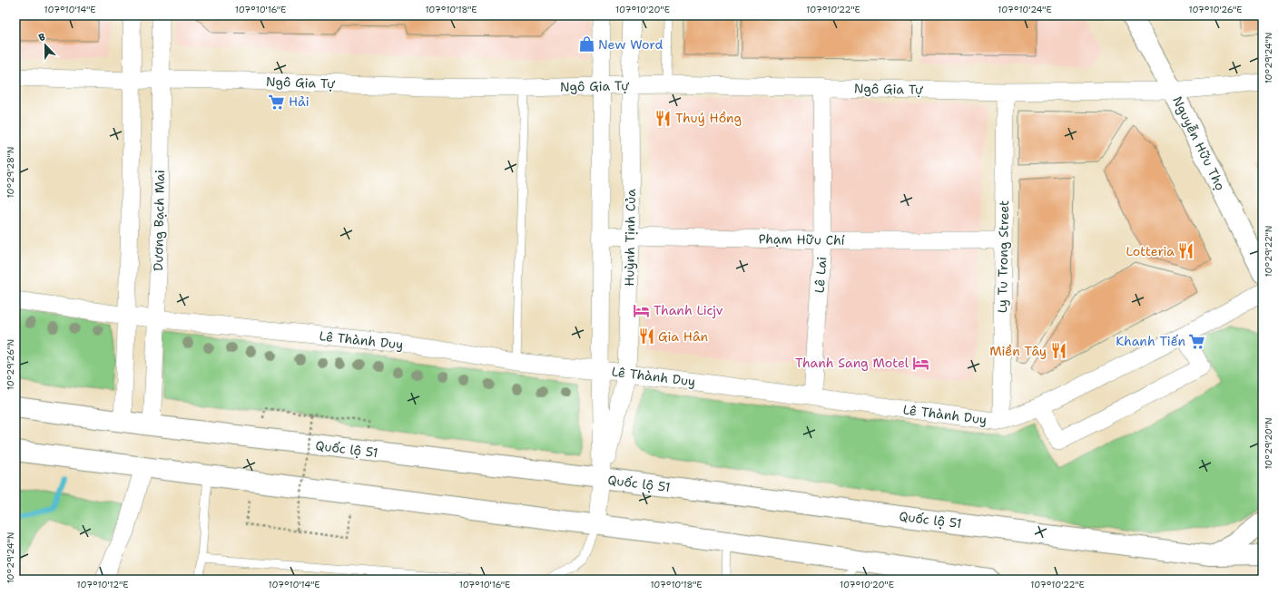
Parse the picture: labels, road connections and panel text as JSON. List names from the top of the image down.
{
  "streets": {
    "main road": ["Nguyễn Hữu Thọ", "Quốc lộ 51"],
    "street": [
      "Ngô Gia Tự",
      "Dương Bạch Mai",
      "Huỳnh Tịnh Của",
      "Phạm Hữu Chí",
      "Ly Tu Trong Street",
      "Lê Lai",
      "Lê Thành Duy"
    ]
  },
  "crossings": [
    ["Ngô Gia Tự", "Nguyễn Hữu Thọ"],
    ["Ngô Gia Tự", "Dương Bạch Mai"],
    ["Ngô Gia Tự", "Huỳnh Tịnh Của"],
    ["Ngô Gia Tự", "Ly Tu Trong Street"],
    ["Ngô Gia Tự", "Lê Lai"],
    ["Dương Bạch Mai", "Lê Thành Duy"],
    ["Dương Bạch Mai", "Quốc lộ 51"],
    ["Huỳnh Tịnh Của", "Phạm Hữu Chí"],
    ["Huỳnh Tịnh Của", "Lê Thành Duy"],
    ["Huỳnh Tịnh Của", "Quốc lộ 51"],
    ["Phạm Hữu Chí", "Ly Tu Trong Street"],
    ["Phạm Hữu Chí", "Lê Lai"],
    ["Ly Tu Trong Street", "Lê Thành Duy"],
    ["Lê Lai", "Lê Thành Duy"]
  ],
  "places": {
    "shop": ["New Word"],
    "supermarket": ["Hải", "Khanh Tiến"],
    "restaurant": [
      "Thuý Hồng",
      "Lotteria",
      "Gia Hân",
      "Miền Tây"
    ],
    "hotel": ["Thanh Licjv", "Thanh Sang Motel"]
  },
  "north": "top",
  "coordinates": [
    "107°10'14\"E",
    "107°10'16\"E",
    "107°10'18\"E",
    "107°10'20\"E",
    "107°10'22\"E",
    "107°10'24\"E",
    "107°10'26\"E",
    "10°29'24\"N",
    "10°29'28\"N",
    "10°29'22\"N",
    "10°29'26\"N",
    "10°29'20\"N",
    "107°10'12\"E"
  ]
}
